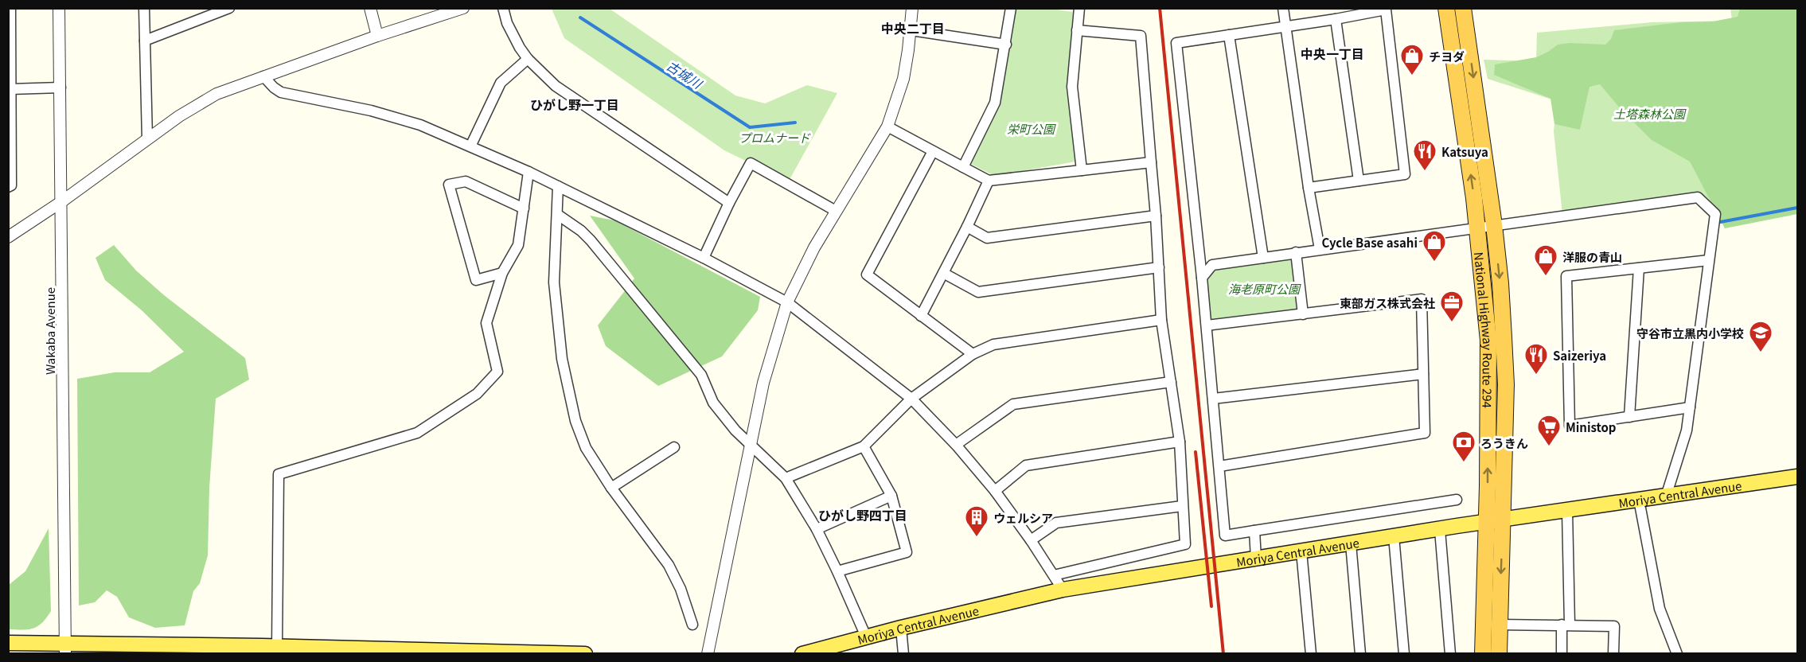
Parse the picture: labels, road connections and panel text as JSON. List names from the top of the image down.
{
  "streets": {
    "highway": ["National Highway Route 294"],
    "main road": ["Moriya Central Avenue"],
    "street": ["Wakaba Avenue"]
  },
  "crossings": [
    ["National Highway Route 294", "Moriya Central Avenue"]
  ],
  "districts": [
    "中央二丁目",
    "中央一丁目",
    "ひがし野一丁目",
    "ひがし野四丁目"
  ],
  "water": ["古城川"],
  "parks": [
    "土塔森林公園",
    "栄町公園",
    "プロムナード",
    "海老原町公園"
  ],
  "places": {
    "shop": ["チヨダ", "Cycle Base asahi", "洋服の青山"],
    "restaurant": ["Katsuya", "Saizeriya"],
    "office": ["東部ガス株式会社"],
    "school or university": ["守谷市立黒内小学校"],
    "supermarket": ["Ministop"],
    "bank": ["ろうきん"],
    "building": ["ウェルシア"]
  }
}
